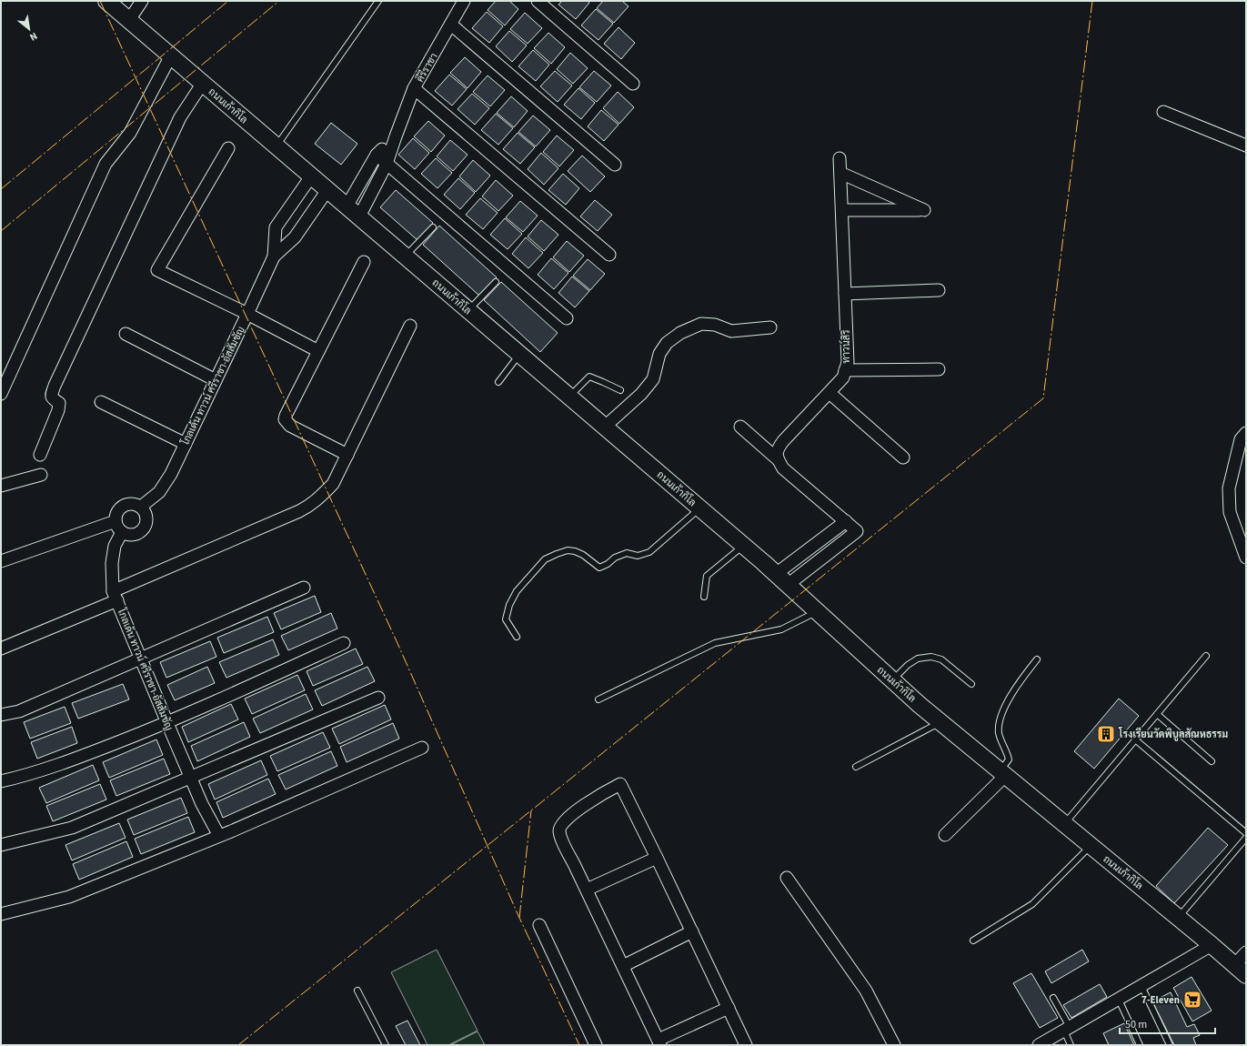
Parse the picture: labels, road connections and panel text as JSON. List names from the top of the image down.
{
  "streets": {
    "main road": ["ถนนเก้ากิโล"],
    "street": ["คีรีราชา", "ทาวน์สิริ", "โกลเด้น ทาวน์ ศรีราชา-อัสสัมชัญ"]
  },
  "crossings": [
    ["คีรีราชา", "ถนนเก้ากิโล"],
    ["ถนนเก้ากิโล", "โกลเด้น ทาวน์ ศรีราชา-อัสสัมชัญ"]
  ],
  "places": {
    "building": ["โรงเรียนวัดพิบูลสัณหธรรม"],
    "supermarket": ["7-Eleven"]
  },
  "scale_bar": "50 m",
  "north": "bottom right"
}
